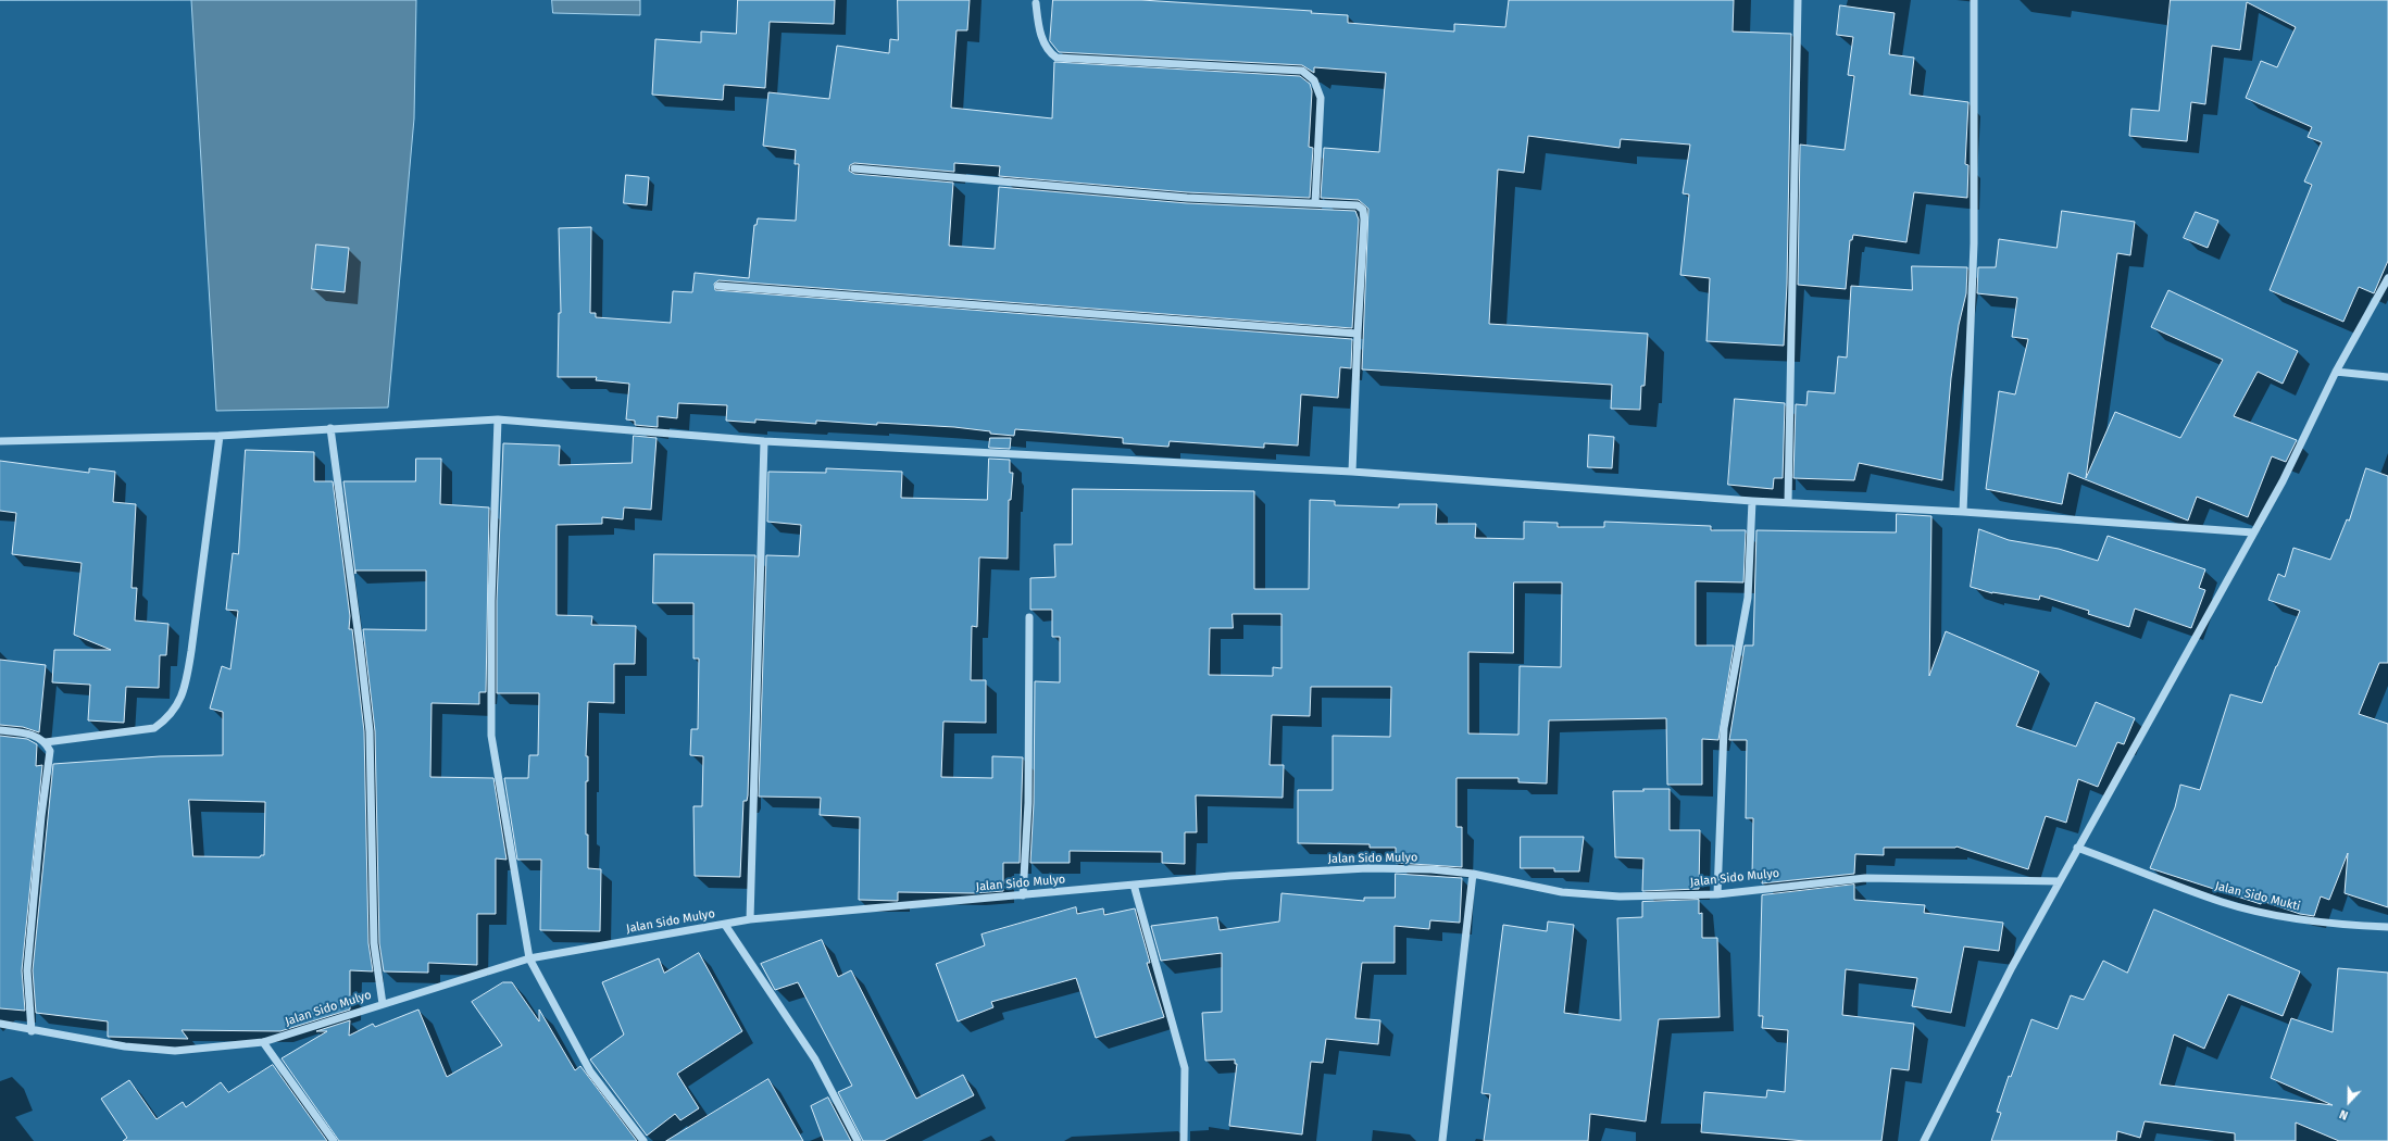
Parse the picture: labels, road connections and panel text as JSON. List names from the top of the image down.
{
  "streets": {
    "street": ["Jalan Sido Mulyo", "Jalan Sido Mukti"]
  },
  "north": "bottom"
}
